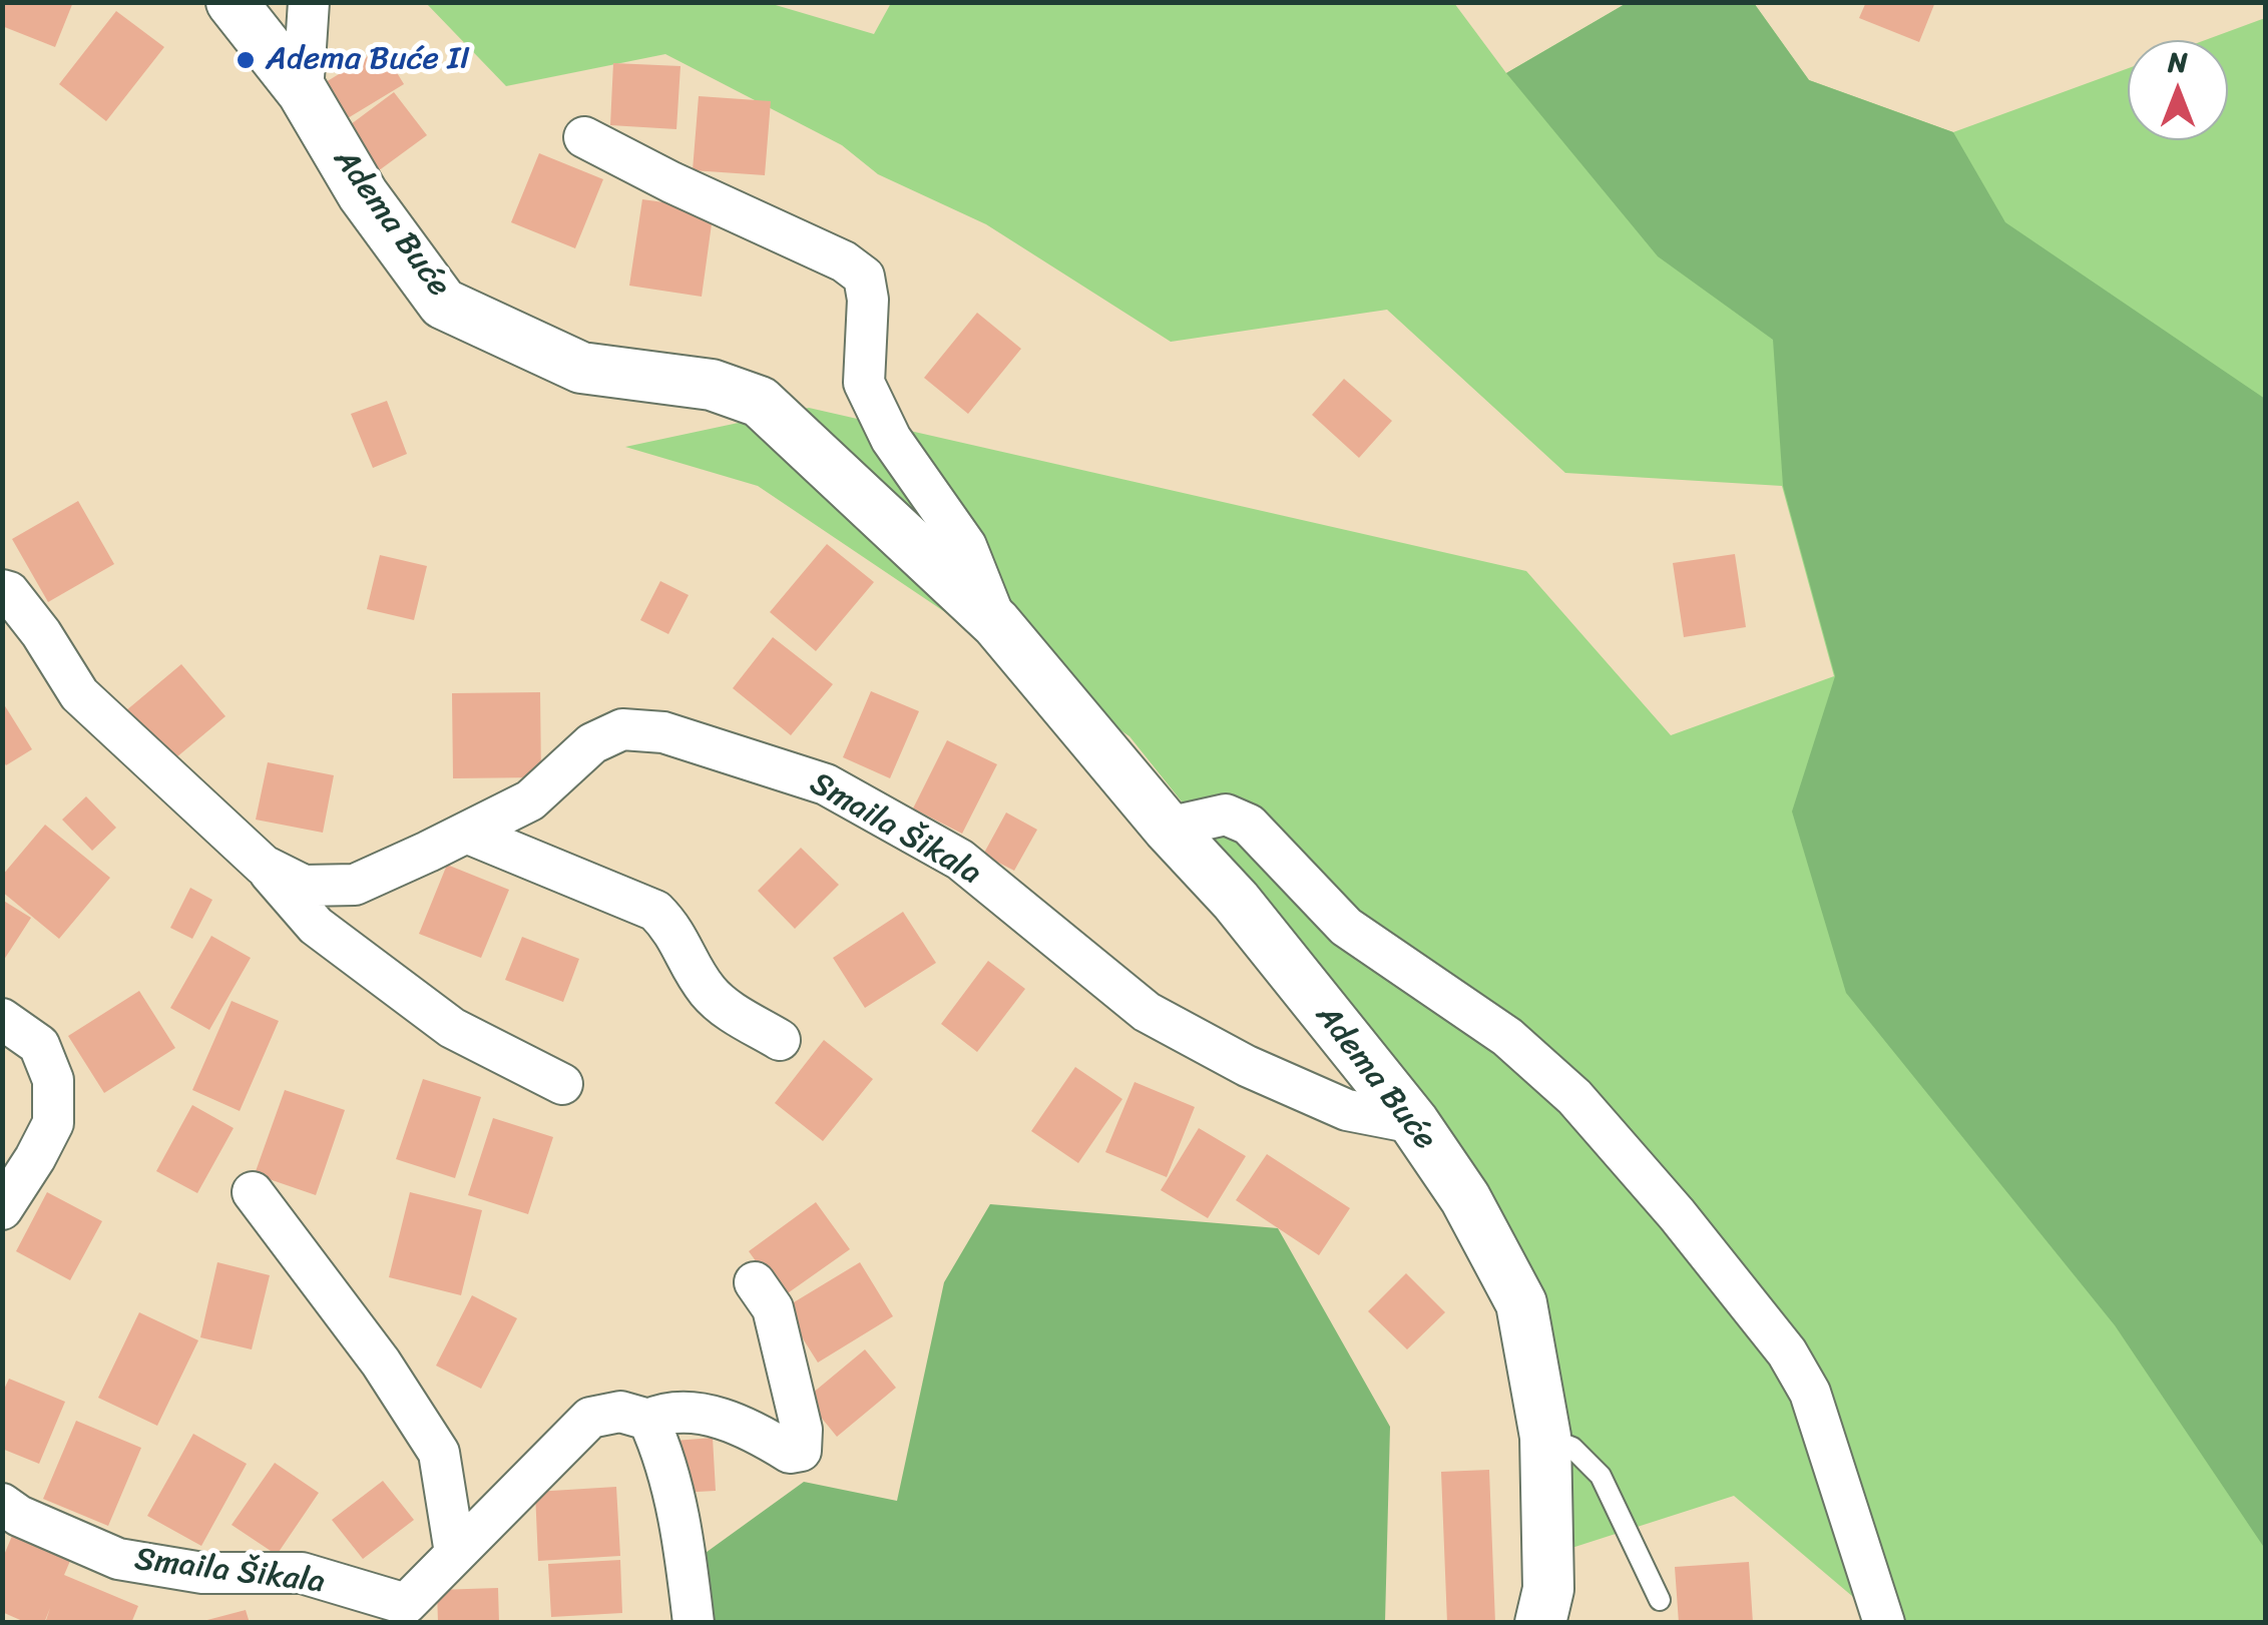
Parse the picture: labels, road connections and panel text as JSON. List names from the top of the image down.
{
  "streets": {
    "street": ["Adema Buće", "Smaila Šikala"]
  },
  "crossings": [
    ["Adema Buće", "Smaila Šikala"]
  ],
  "places": ["Adema Buće II"],
  "north": "top"
}
